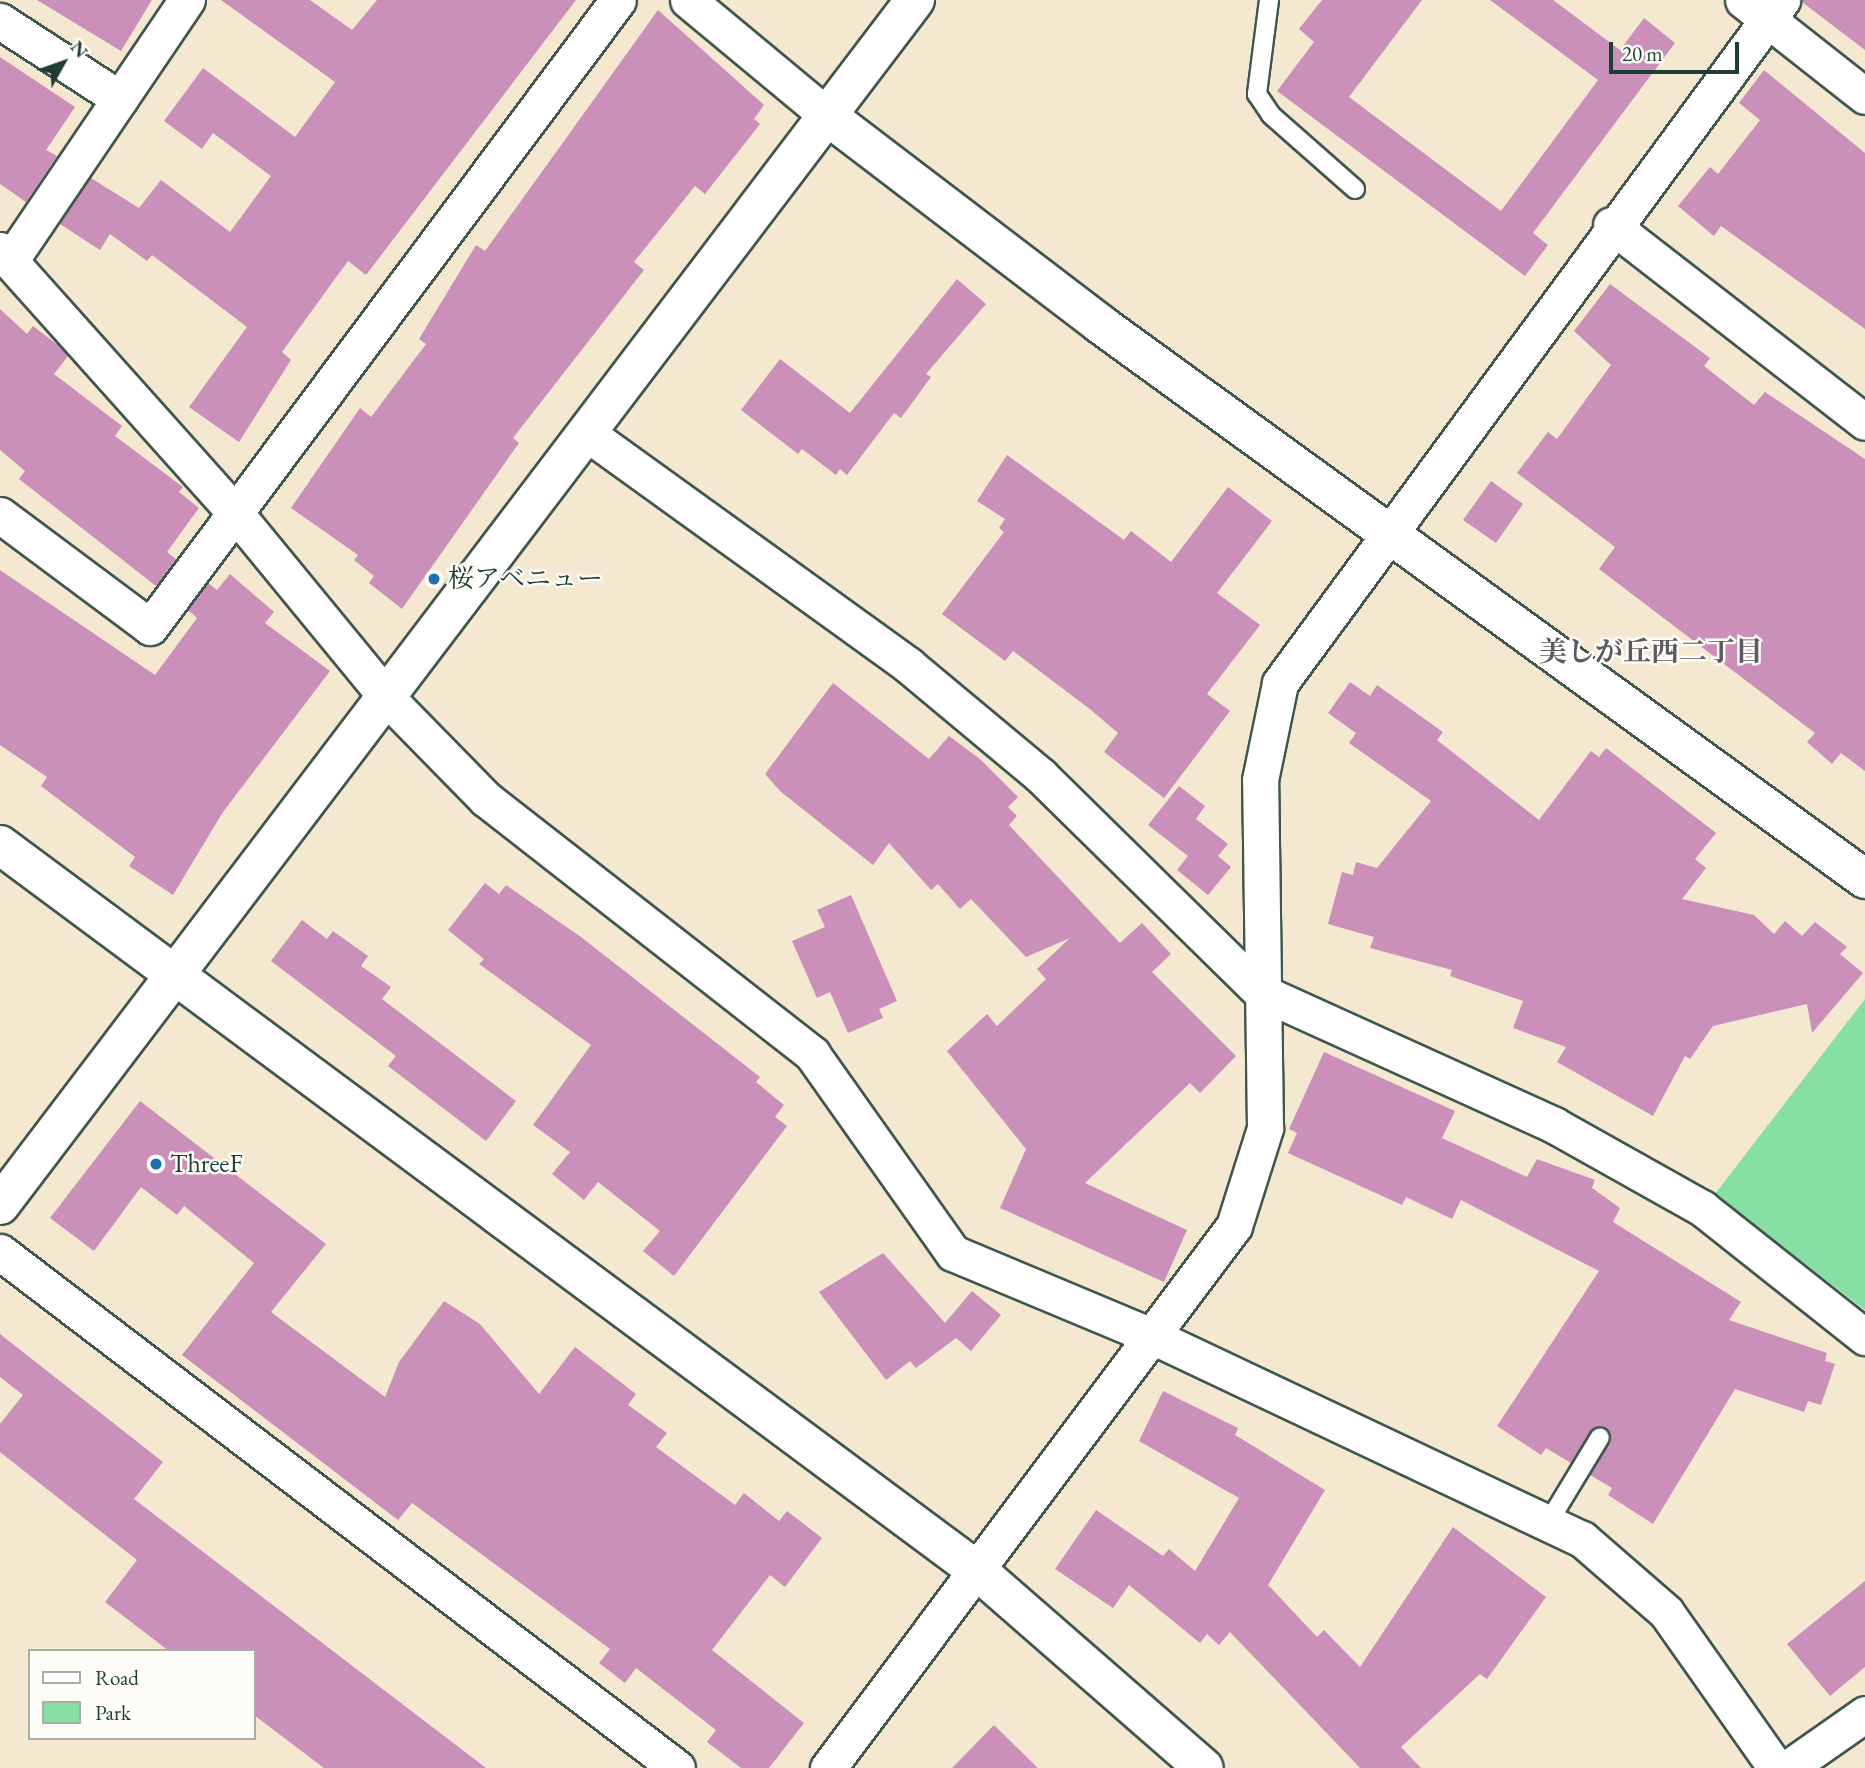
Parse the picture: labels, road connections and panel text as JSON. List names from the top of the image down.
{
  "districts": ["美しが丘西二丁目"],
  "places": ["桜アベニュー", "ThreeF"],
  "legend": ["Road", "Park"],
  "scale_bar": "20 m",
  "north": "top right"
}
